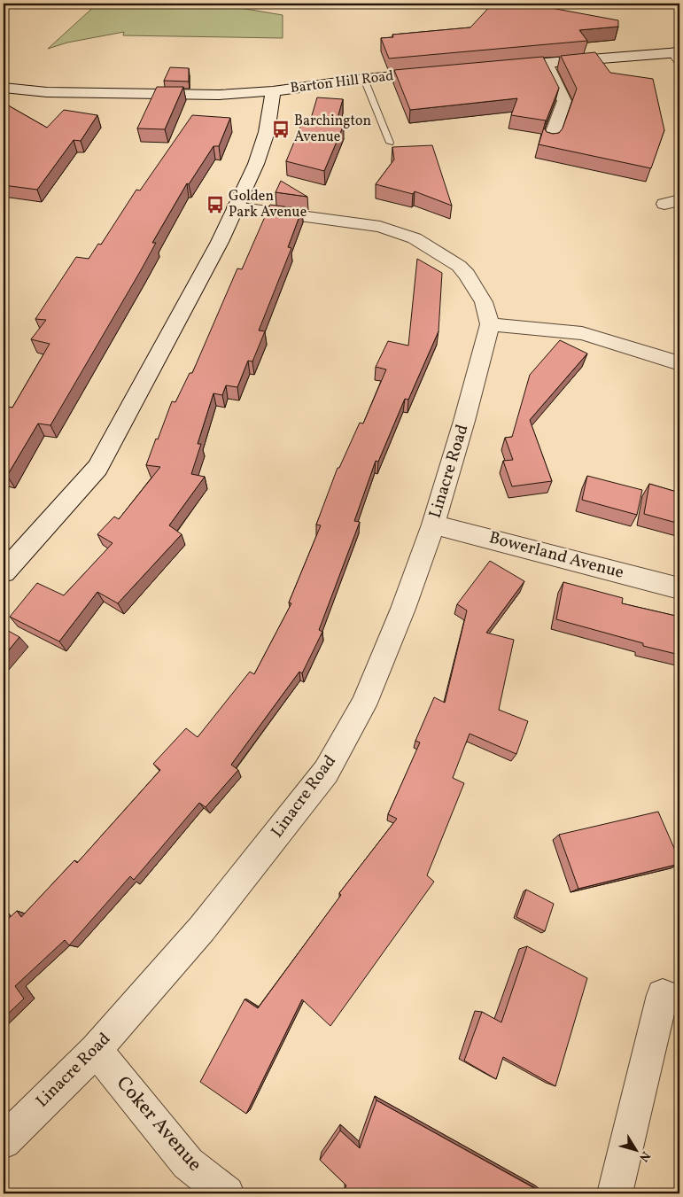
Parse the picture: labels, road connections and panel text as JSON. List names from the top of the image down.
{
  "streets": {
    "street": [
      "Barton Hill Road",
      "Linacre Road",
      "Bowerland Avenue",
      "Coker Avenue"
    ]
  },
  "crossings": [
    ["Linacre Road", "Bowerland Avenue"],
    ["Linacre Road", "Coker Avenue"]
  ],
  "places": {
    "bus stop": ["Barchington Avenue", "Golden Park Avenue"]
  },
  "north": "bottom right"
}
